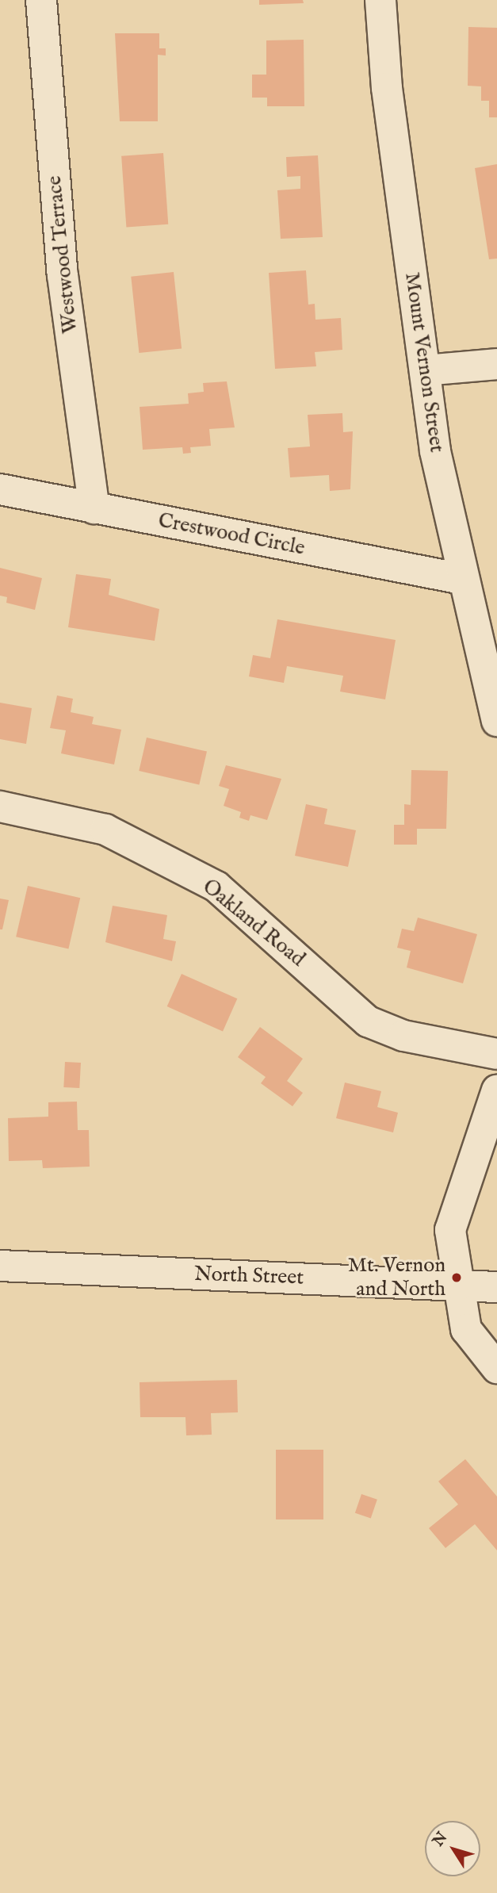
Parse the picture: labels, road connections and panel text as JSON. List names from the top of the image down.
{
  "streets": {
    "street": [
      "Westwood Terrace",
      "Mount Vernon Street",
      "Crestwood Circle",
      "Oakland Road",
      "North Street"
    ]
  },
  "crossings": [
    ["Westwood Terrace", "Crestwood Circle"],
    ["Mount Vernon Street", "Crestwood Circle"]
  ],
  "places": ["Mt. Vernon and North"],
  "north": "top left"
}
